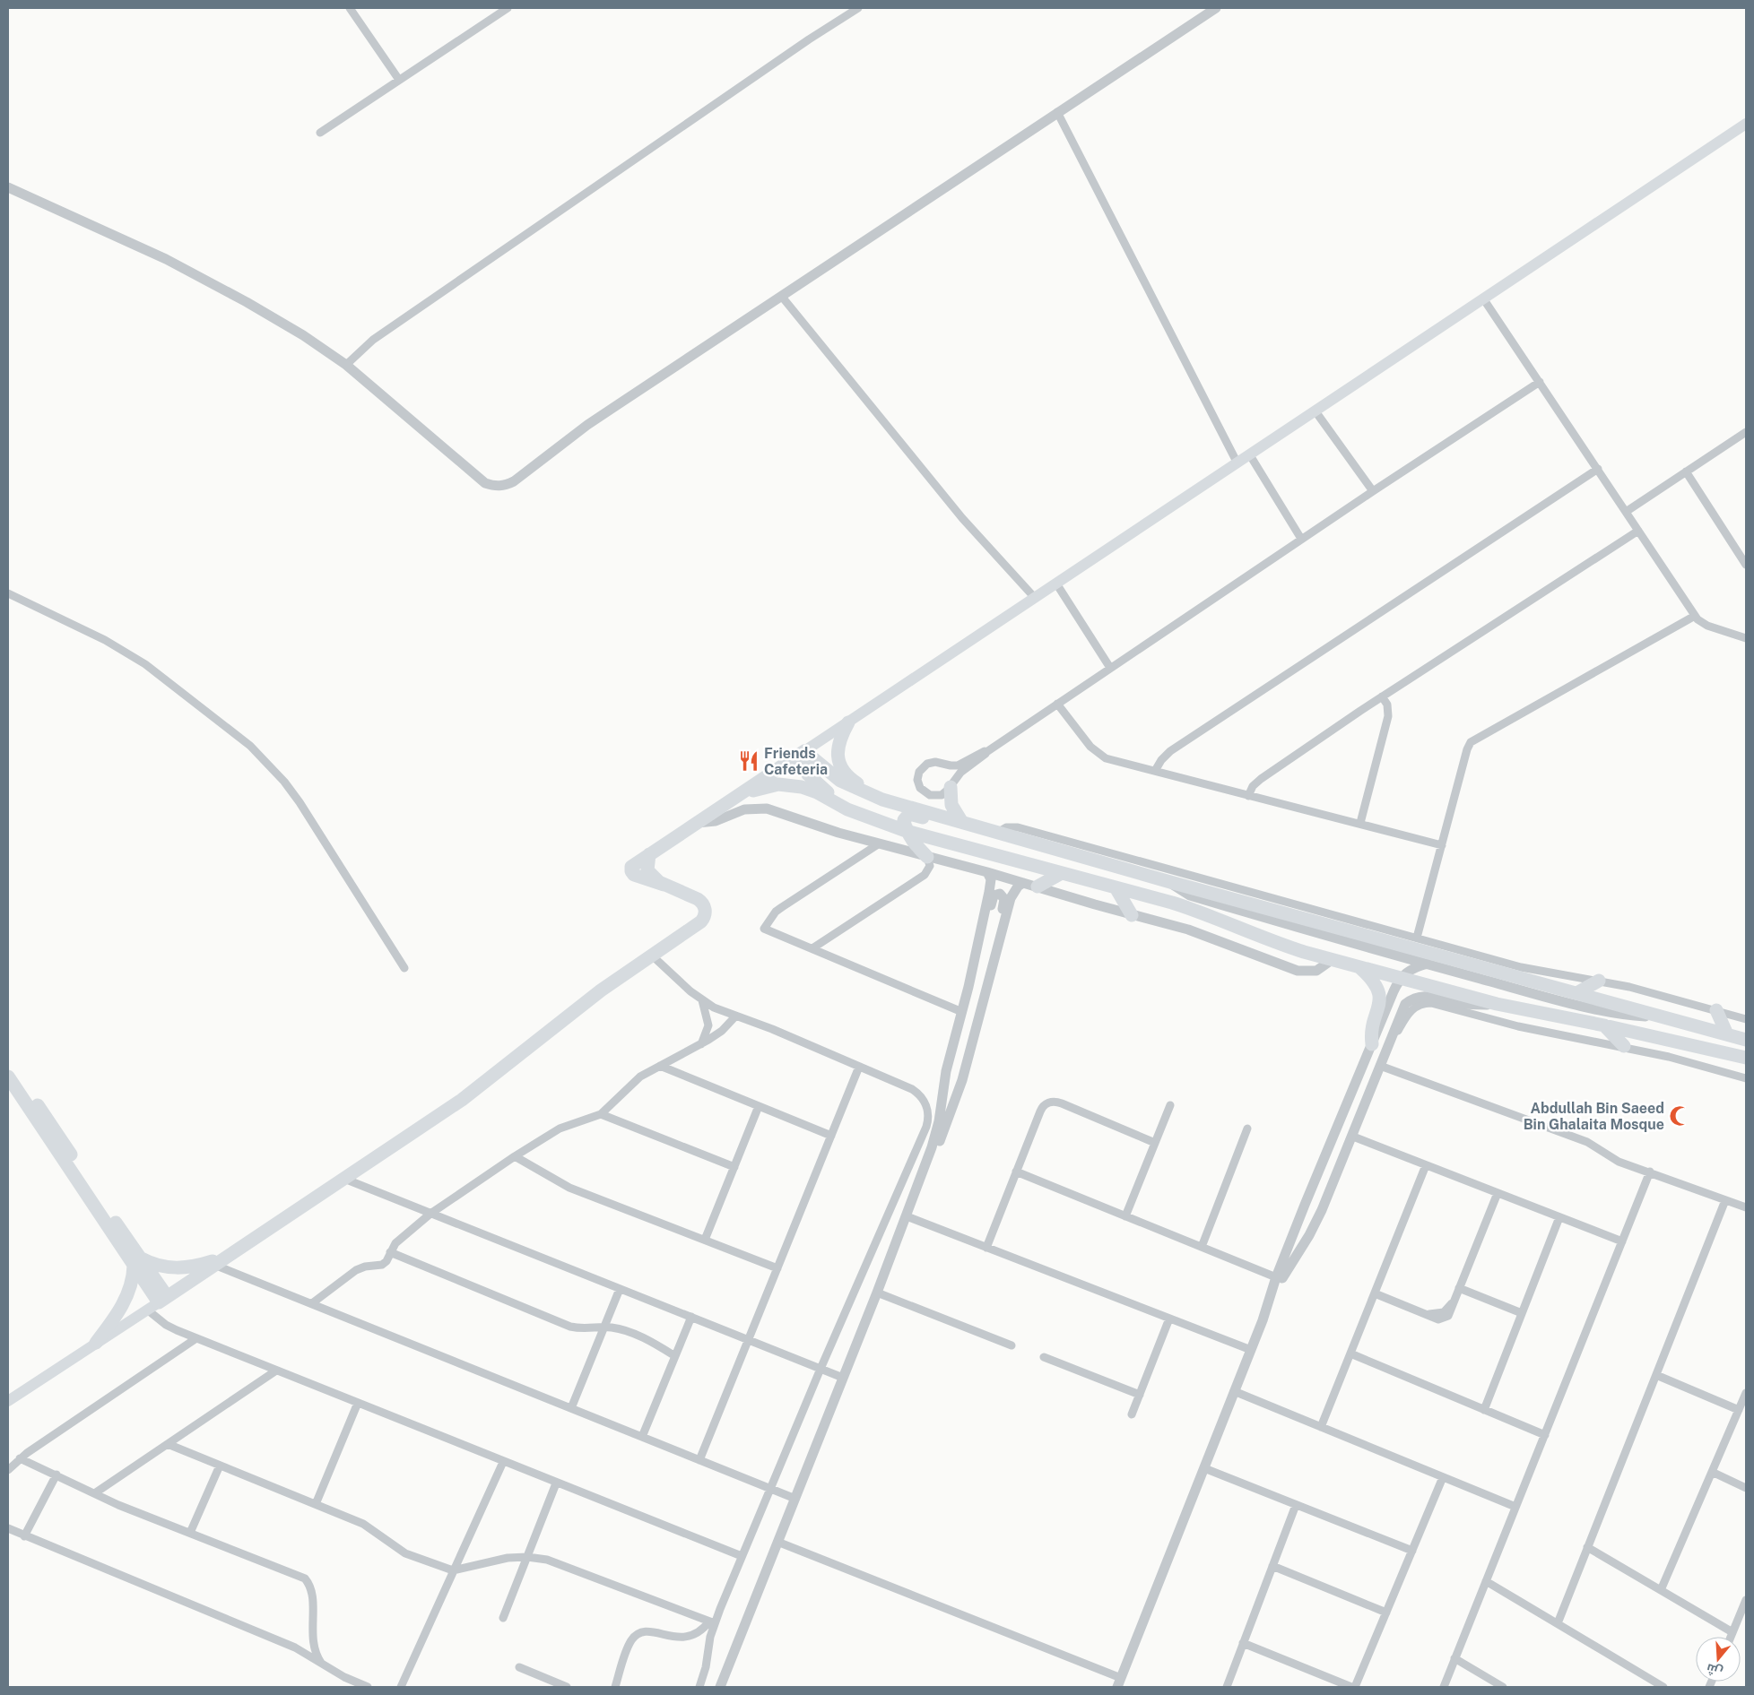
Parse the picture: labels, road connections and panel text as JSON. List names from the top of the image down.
{
  "places": {
    "restaurant": ["Friends Cafeteria"],
    "mosque": ["Abdullah Bin Saeed Bin Ghalaita Mosque"]
  },
  "north": "bottom"
}
